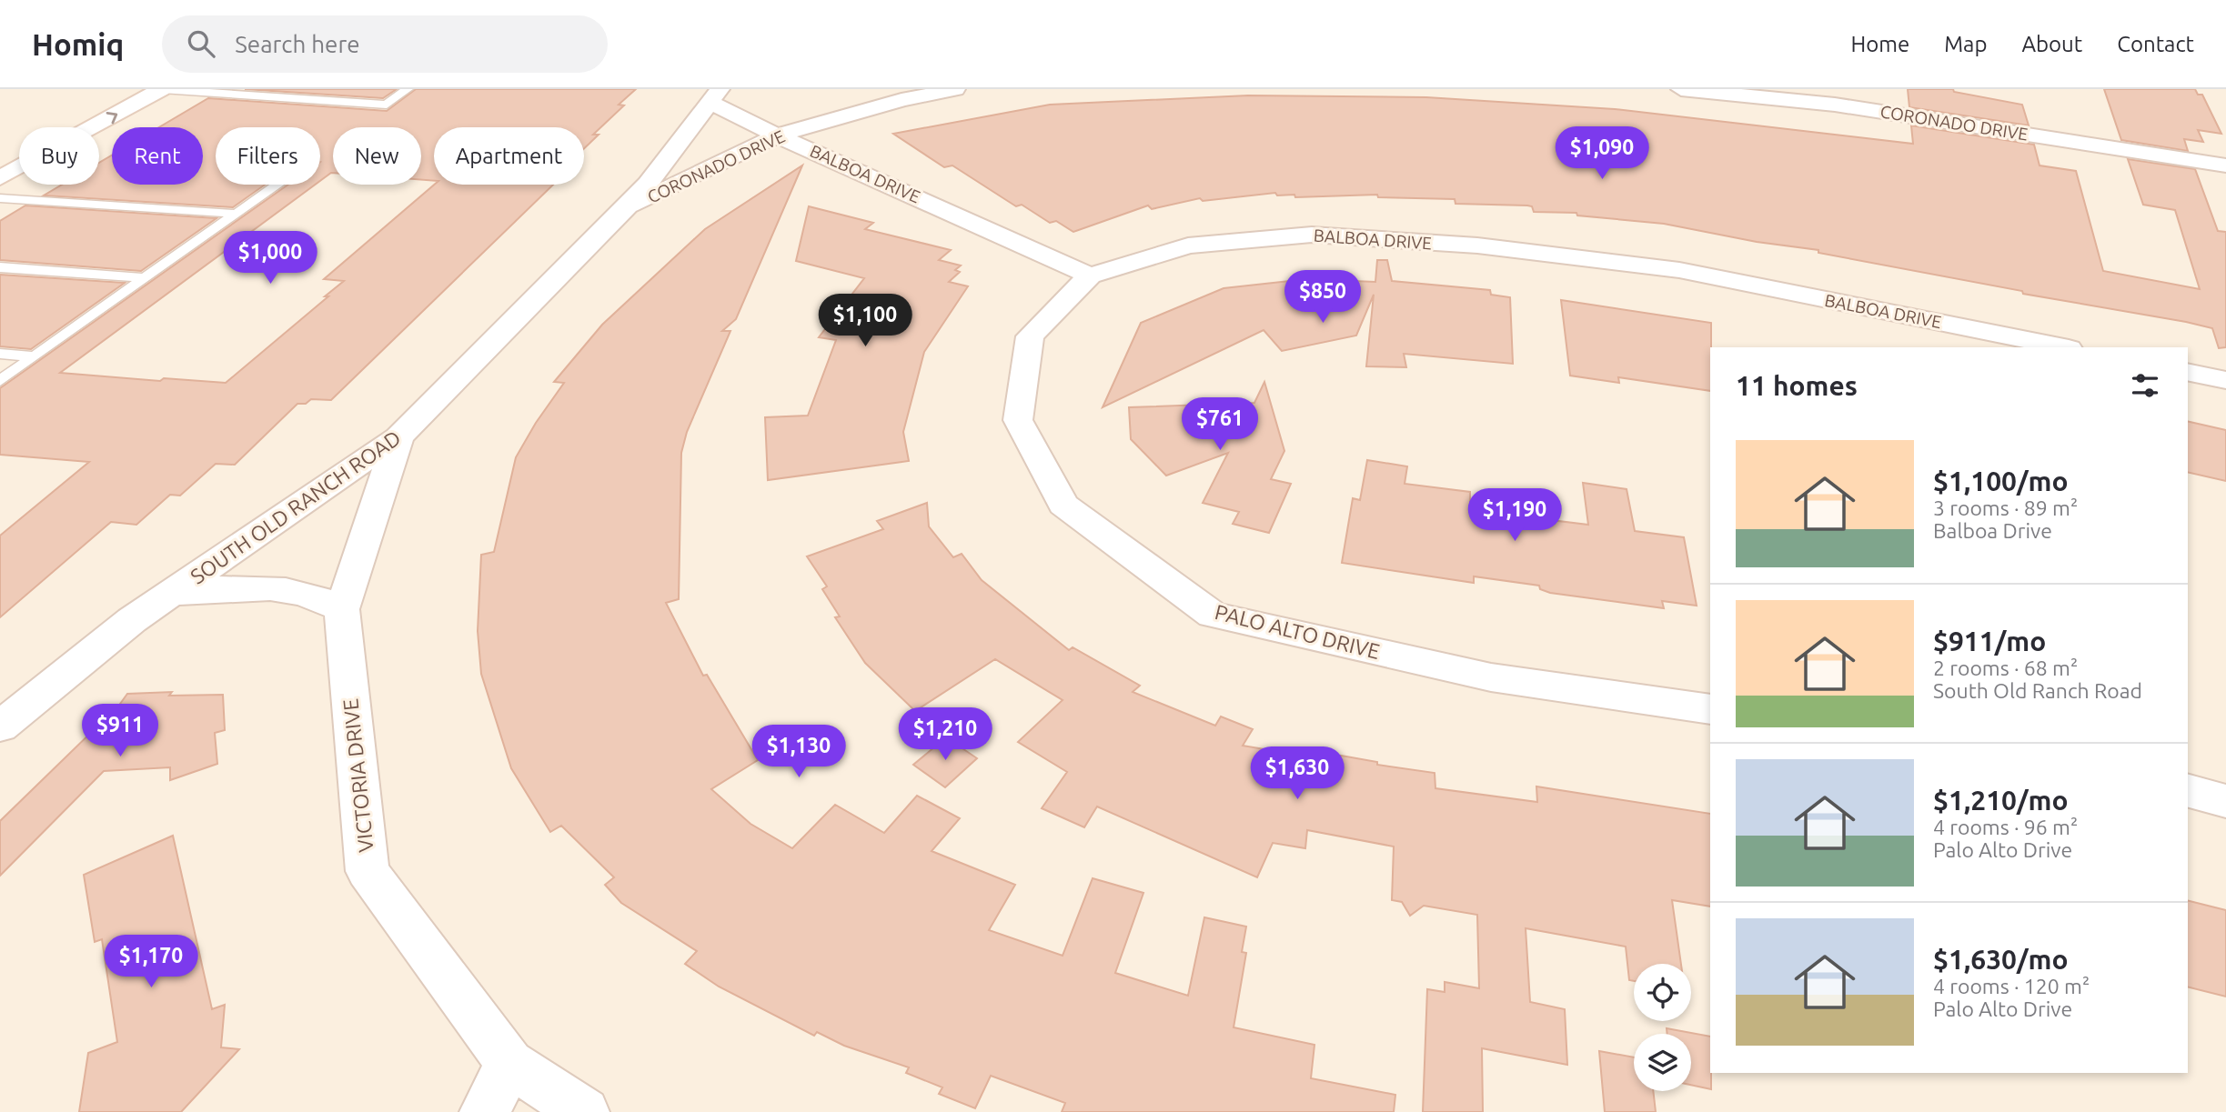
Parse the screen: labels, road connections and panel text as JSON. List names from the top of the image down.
{
  "streets": {
    "street": [
      "CORONADO DRIVE",
      "BALBOA DRIVE",
      "SOUTH OLD RANCH ROAD",
      "PALO ALTO DRIVE",
      "VICTORIA DRIVE"
    ]
  },
  "crossings": [
    ["CORONADO DRIVE", "BALBOA DRIVE"],
    ["CORONADO DRIVE", "SOUTH OLD RANCH ROAD"],
    ["BALBOA DRIVE", "SOUTH OLD RANCH ROAD"],
    ["BALBOA DRIVE", "PALO ALTO DRIVE"],
    ["SOUTH OLD RANCH ROAD", "VICTORIA DRIVE"]
  ],
  "page": {
    "header": "Homiq",
    "search": "Search here",
    "nav": [
      "Home",
      "Map",
      "About",
      "Contact"
    ],
    "price": [
      "$1,090",
      "$1,000",
      "$850",
      "$1,100",
      "$761",
      "$1,190",
      "$911",
      "$1,210",
      "$1,130",
      "$1,630",
      "$1,170"
    ],
    "chip": [
      "Buy",
      "Rent",
      "Filters",
      "New",
      "Apartment"
    ],
    "heading": "11 homes",
    "list": [
      {
        "name": "$1,100/mo",
        "note": "3 rooms · 89 m² · Balboa Drive"
      },
      {
        "name": "$911/mo",
        "note": "2 rooms · 68 m² · South Old Ranch Road"
      },
      {
        "name": "$1,210/mo",
        "note": "4 rooms · 96 m² · Palo Alto Drive"
      },
      {
        "name": "$1,630/mo",
        "note": "4 rooms · 120 m² · Palo Alto Drive"
      }
    ]
  }
}
